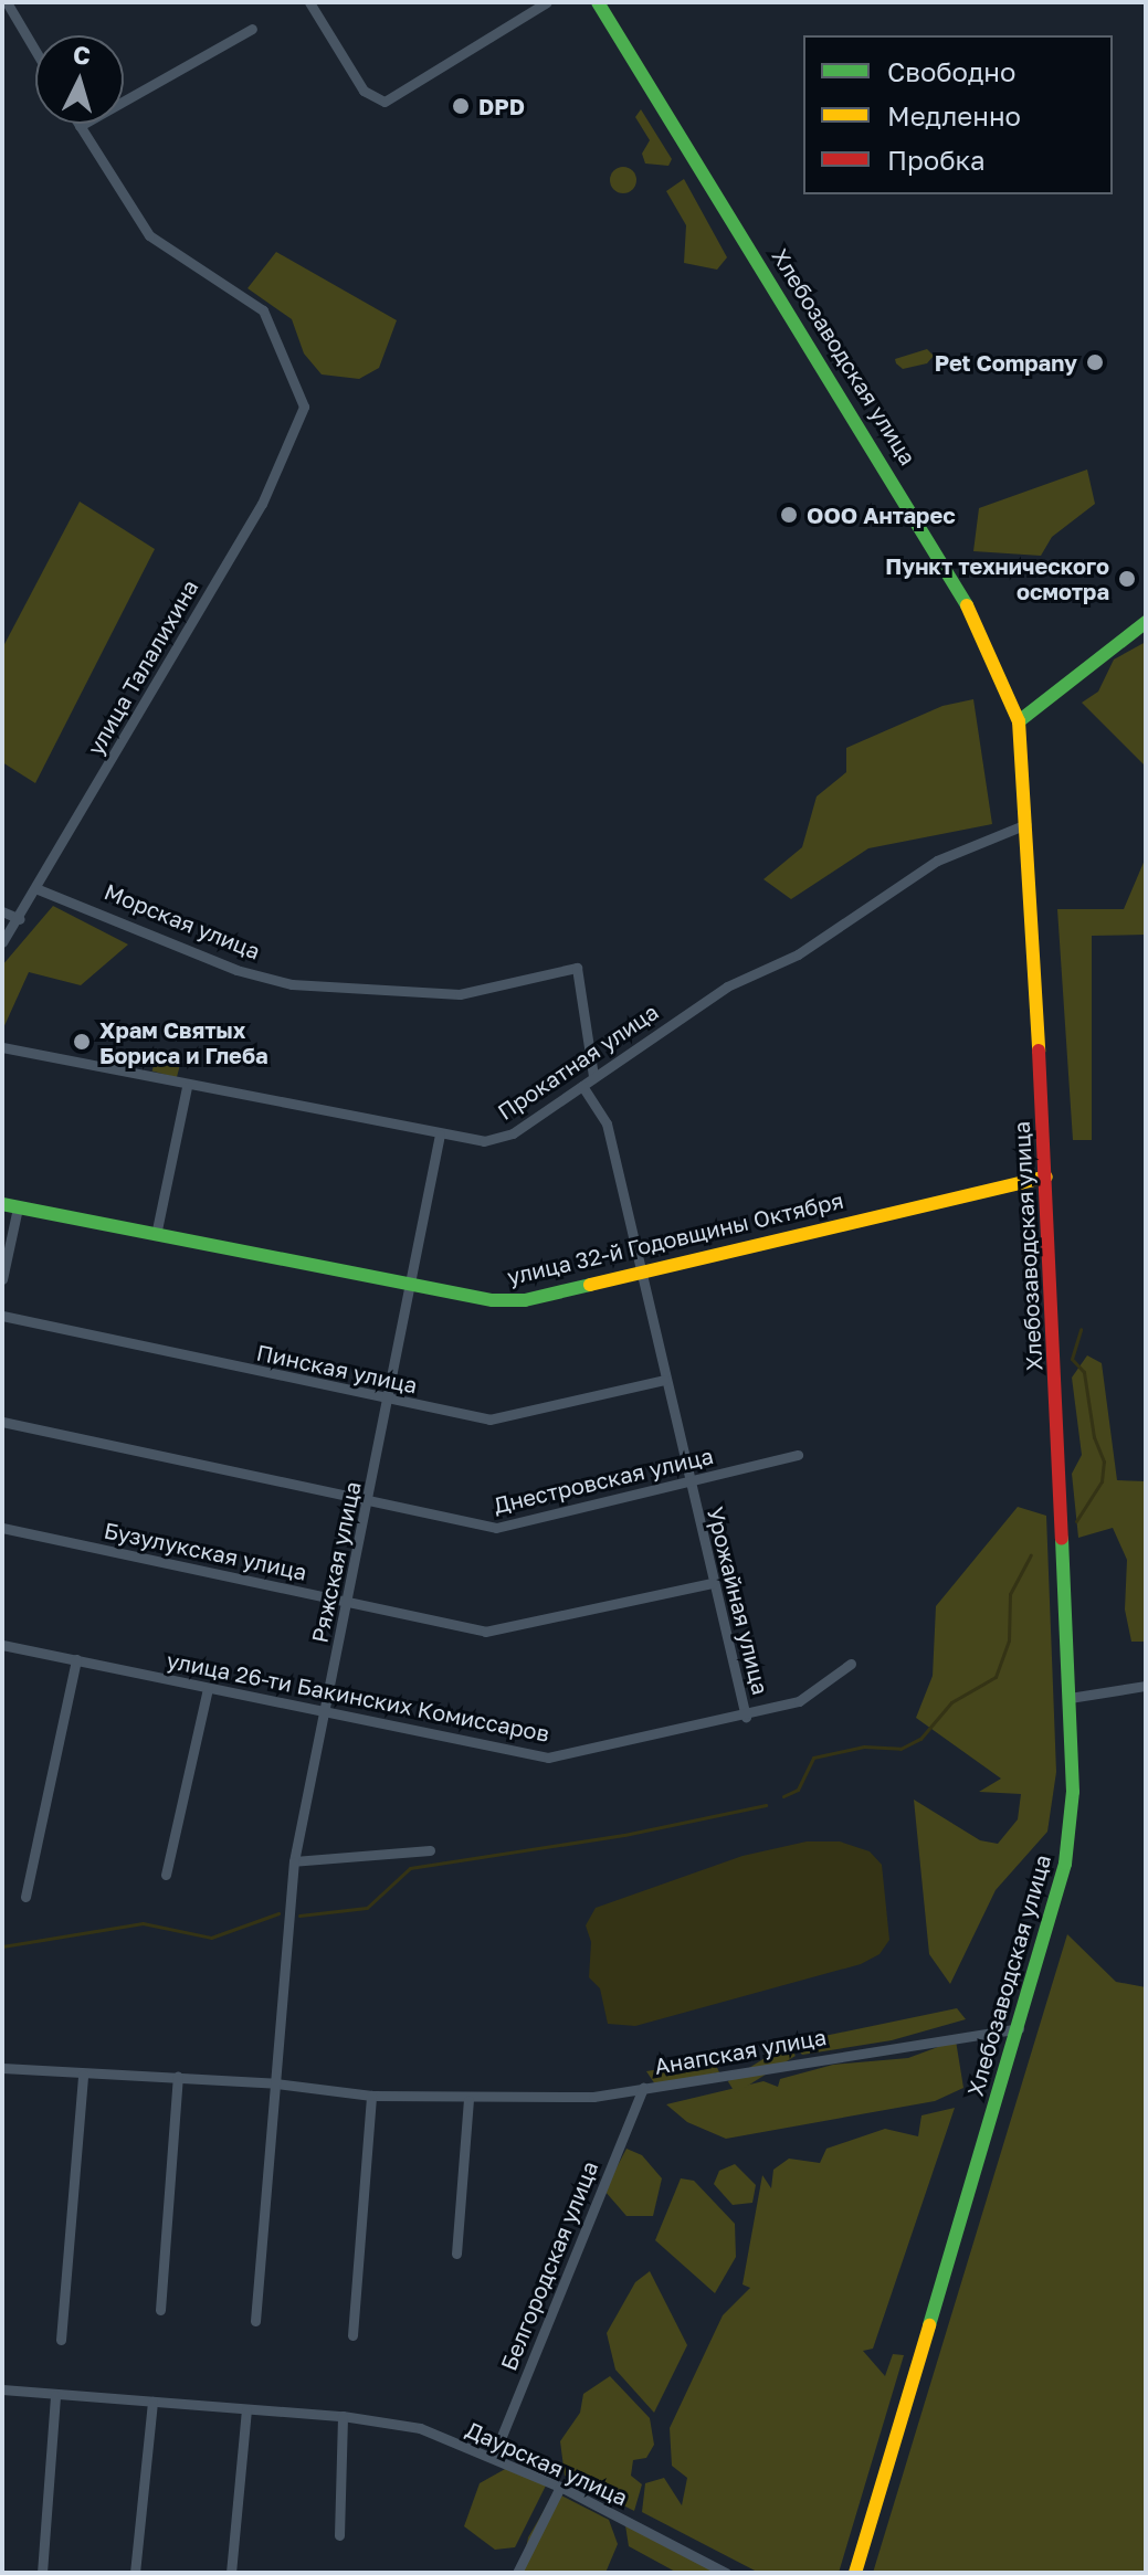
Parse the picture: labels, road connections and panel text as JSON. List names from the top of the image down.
{
  "streets": {
    "main road": ["Хлебозаводская улица", "улица 32-й Годовщины Октября"],
    "street": [
      "улица Талалихина",
      "Морская улица",
      "Прокатная улица",
      "Пинская улица",
      "Днестровская улица",
      "Бузулукская улица",
      "Ряжская улица",
      "Урожайная улица",
      "улица 26-ти Бакинских Комиссаров",
      "Анапская улица",
      "Белгородская улица",
      "Даурская улица"
    ]
  },
  "crossings": [
    ["Хлебозаводская улица", "Прокатная улица"],
    ["Хлебозаводская улица", "улица 32-й Годовщины Октября"],
    ["Хлебозаводская улица", "Анапская улица"],
    ["улица Талалихина", "Морская улица"],
    ["Морская улица", "Прокатная улица"],
    ["Прокатная улица", "Ряжская улица"],
    ["Прокатная улица", "Урожайная улица"],
    ["улица 32-й Годовщины Октября", "Ряжская улица"],
    ["улица 32-й Годовщины Октября", "Урожайная улица"],
    ["Пинская улица", "Ряжская улица"],
    ["Пинская улица", "Урожайная улица"],
    ["Днестровская улица", "Ряжская улица"],
    ["Днестровская улица", "Урожайная улица"],
    ["Бузулукская улица", "Ряжская улица"],
    ["Бузулукская улица", "Урожайная улица"],
    ["Ряжская улица", "улица 26-ти Бакинских Комиссаров"],
    ["Ряжская улица", "Анапская улица"],
    ["Урожайная улица", "улица 26-ти Бакинских Комиссаров"],
    ["Анапская улица", "Белгородская улица"],
    ["Белгородская улица", "Даурская улица"]
  ],
  "places": [
    "DPD",
    "Pet Company",
    "ООО Антарес",
    "Пункт технического осмотра",
    "Храм Святых Бориса и Глеба"
  ],
  "legend": ["Свободно", "Медленно", "Пробка"],
  "north": "top"
}
